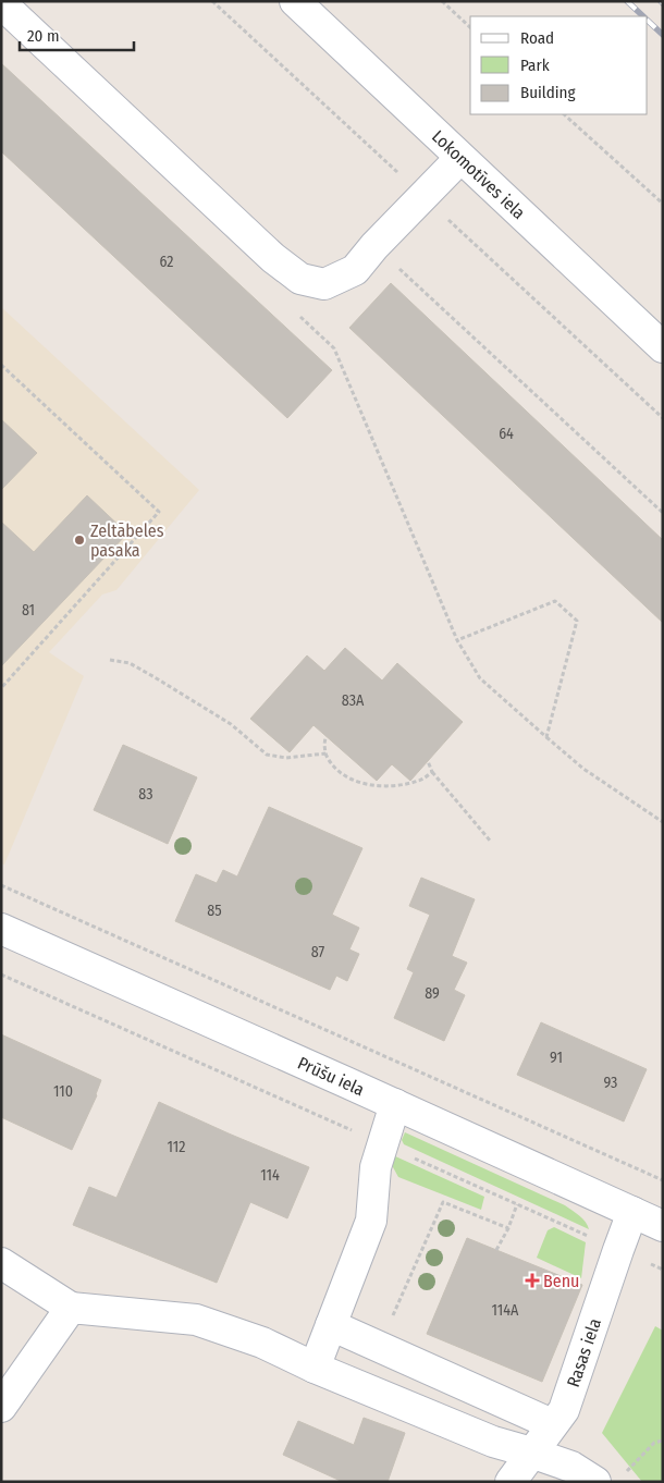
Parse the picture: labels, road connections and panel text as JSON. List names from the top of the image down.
{
  "streets": {
    "street": ["Lokomotīves iela", "Prūšu iela", "Rasas iela"]
  },
  "crossings": [
    ["Prūšu iela", "Rasas iela"]
  ],
  "places": {
    "other": ["Zeltābeles pasaka"],
    "health": ["Benu"]
  },
  "house_numbers": [
    "62",
    "64",
    "81",
    "83A",
    "83",
    "85",
    "87",
    "89",
    "91",
    "93",
    "110",
    "112",
    "114",
    "114A"
  ],
  "legend": ["Road", "Park", "Building"],
  "scale_bar": "20 m"
}
